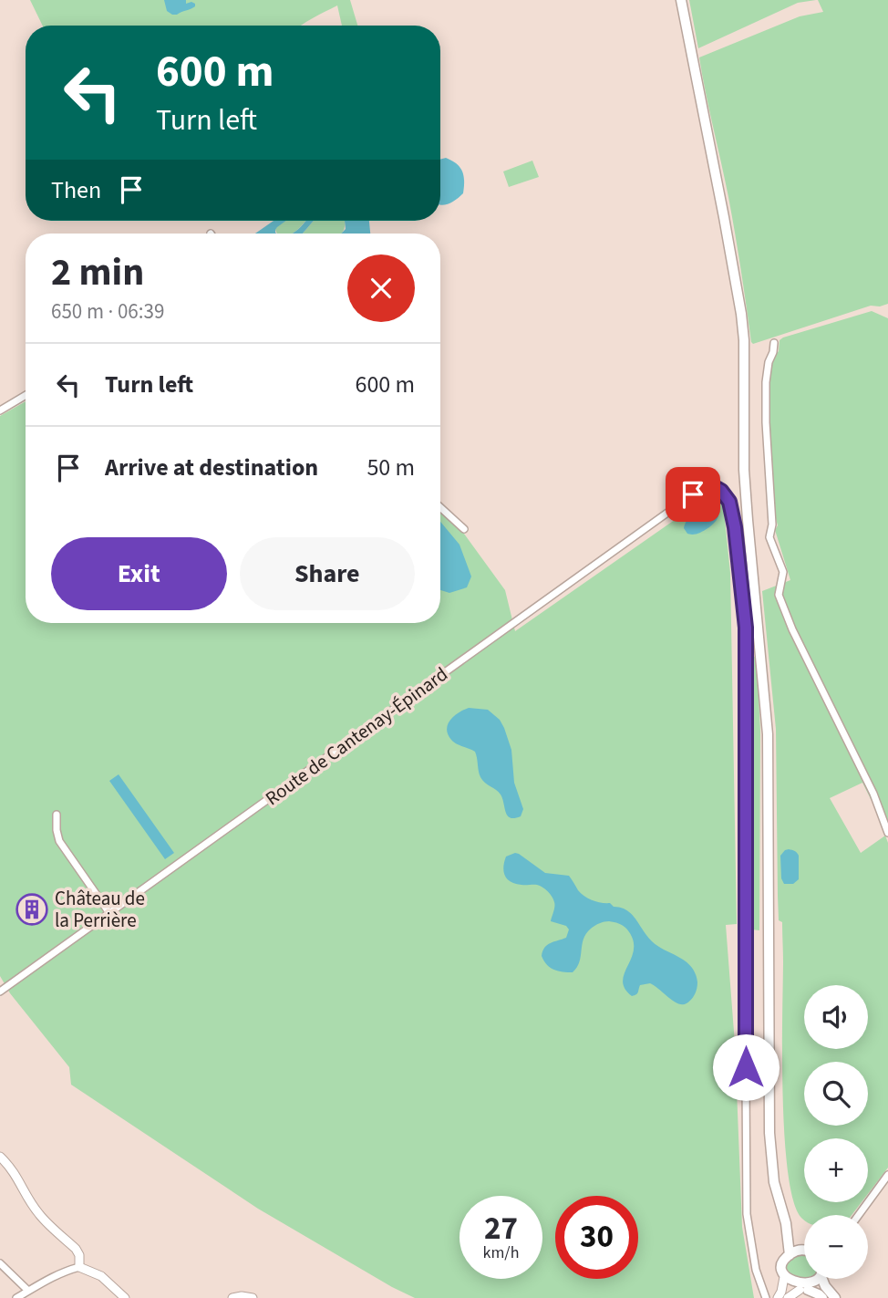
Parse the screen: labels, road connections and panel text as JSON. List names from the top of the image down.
{
  "streets": {
    "street": ["Route de Cantenay-Épinard"]
  },
  "places": {
    "building": ["Château de la Perrière"]
  },
  "page": {
    "turn": ["600 m", "Turn left"],
    "then": "Then",
    "heading": ["2 min", "650 m · 06:39"],
    "list": [
      {
        "name": "Turn left",
        "value": "600 m"
      },
      {
        "name": "Arrive at destination",
        "value": "50 m"
      }
    ],
    "buttons": ["Exit", "Share"],
    "map_buttons": ["+", "−"],
    "speed": "27 km/h",
    "limit": "30"
  }
}
